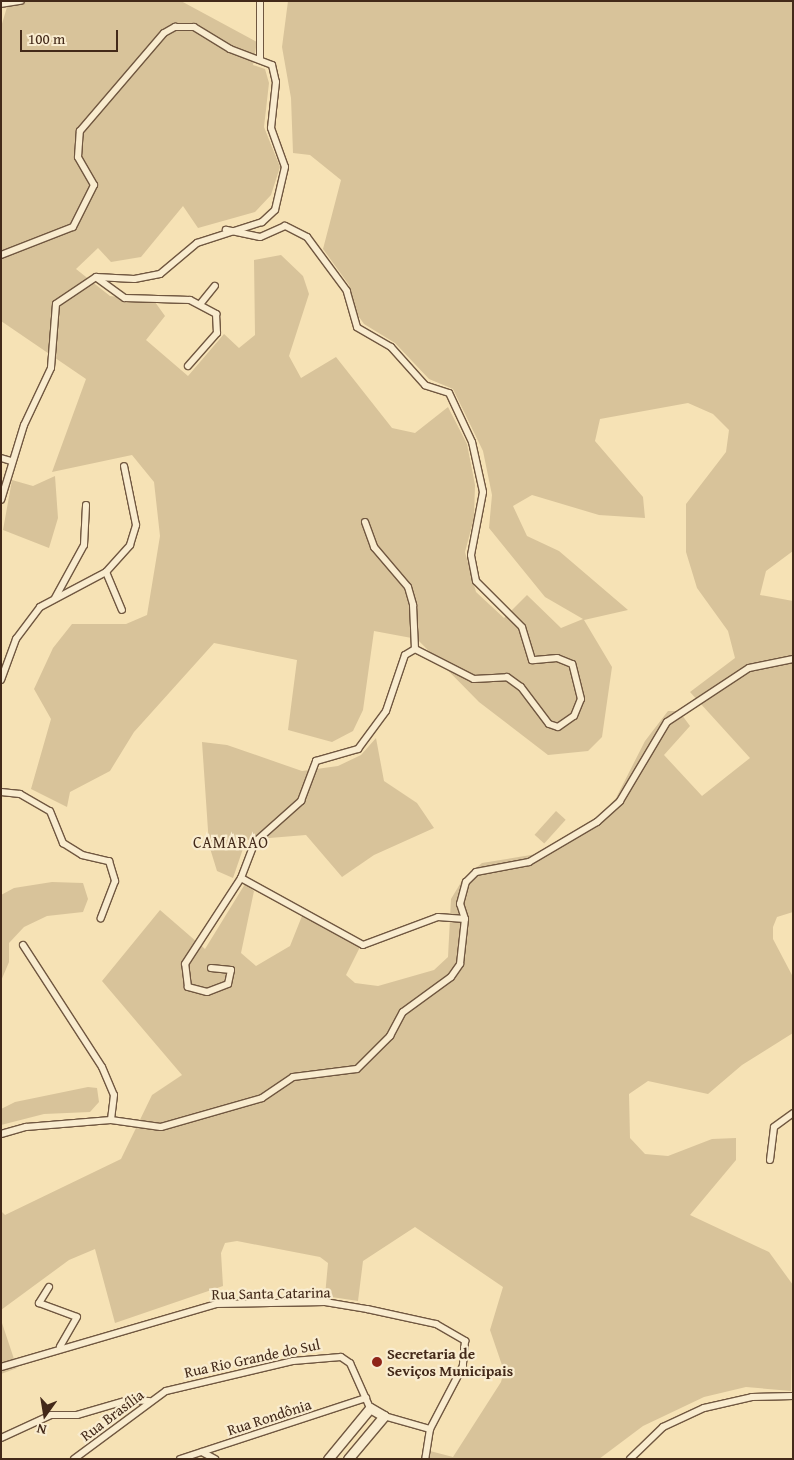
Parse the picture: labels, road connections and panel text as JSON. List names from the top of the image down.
{
  "streets": {
    "street": [
      "Rua Santa Catarina",
      "Rua Rio Grande do Sul",
      "Rua Brasília",
      "Rua Rondônia"
    ]
  },
  "crossings": [
    ["Rua Rio Grande do Sul", "Rua Brasília"],
    ["Rua Rio Grande do Sul", "Rua Rondônia"]
  ],
  "districts": ["CAMARAO"],
  "places": ["Secretaria de Seviços Municipais"],
  "scale_bar": "100 m",
  "north": "bottom"
}
